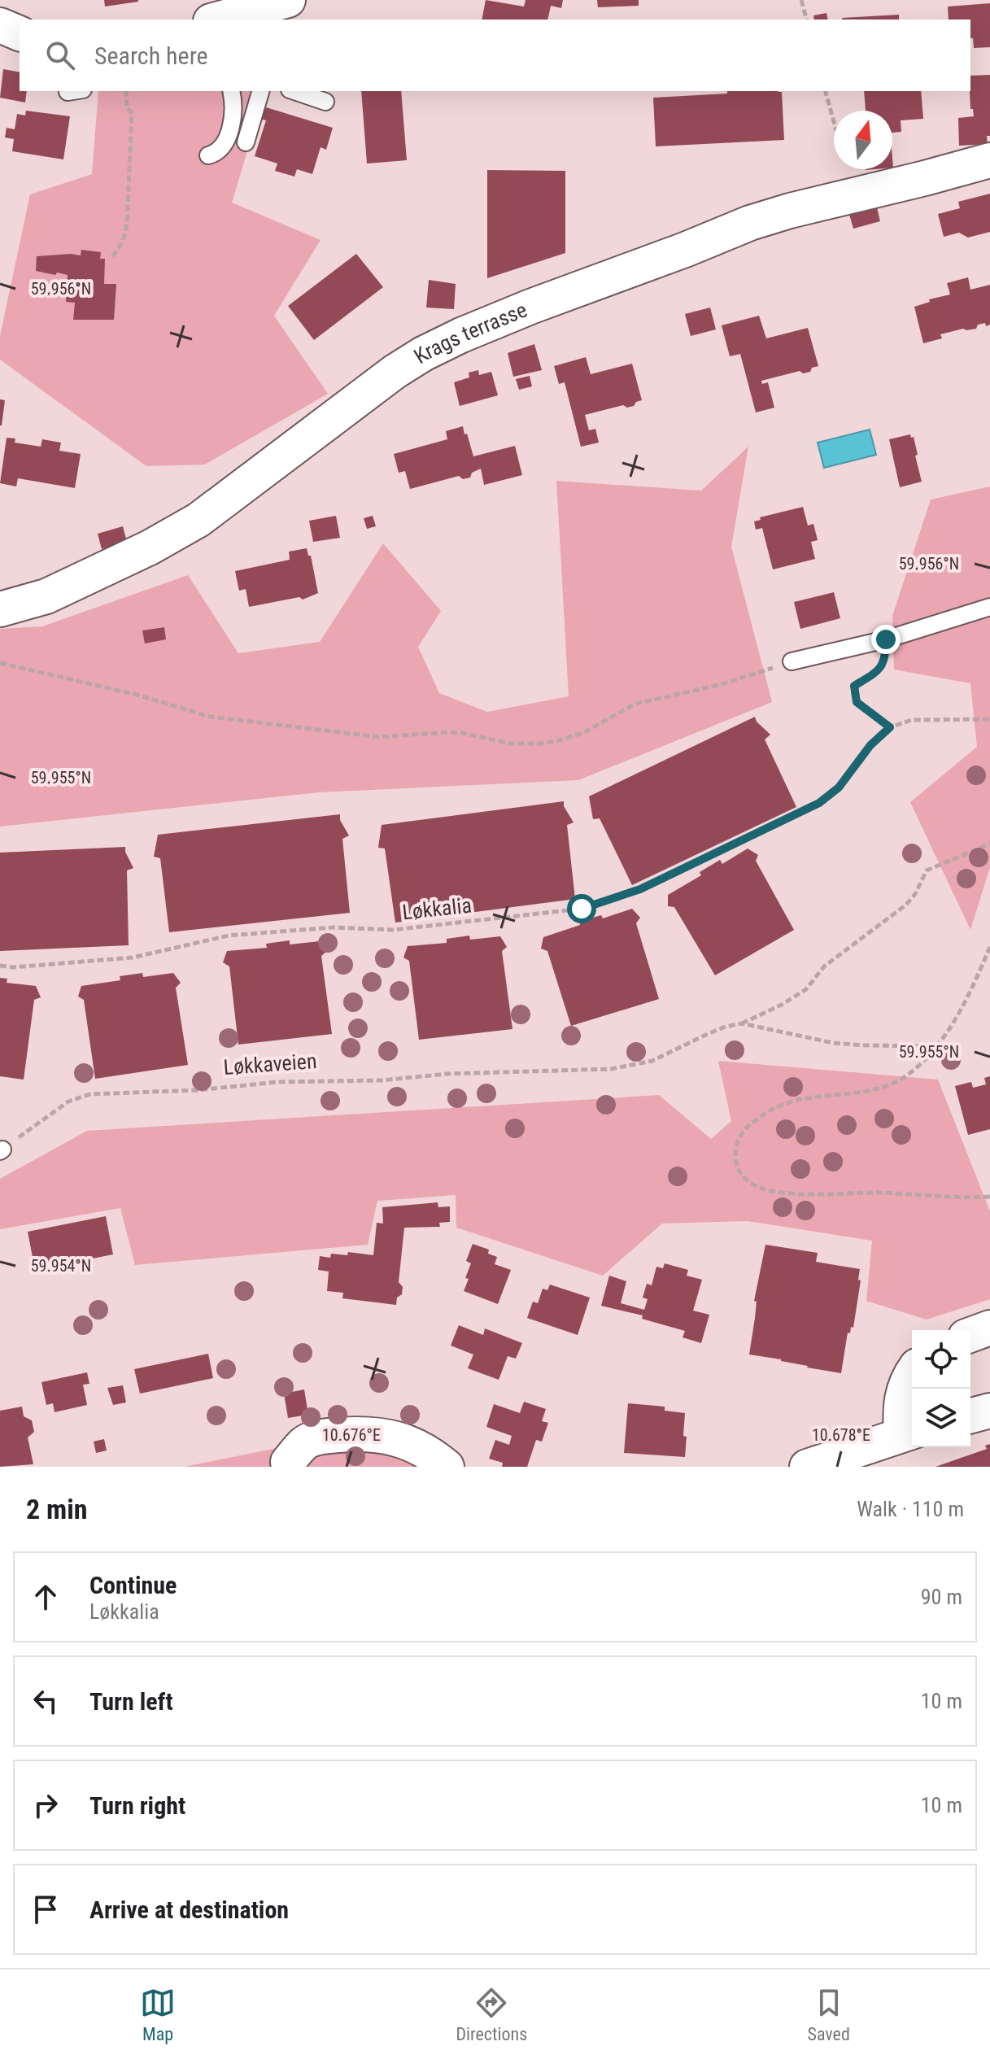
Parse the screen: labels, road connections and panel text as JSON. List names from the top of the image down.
{
  "streets": {
    "street": ["Krags terrasse"],
    "path": ["Løkkalia", "Løkkaveien"]
  },
  "north": "top",
  "page": {
    "search": "Search here",
    "heading": ["2 min", "Walk · 110 m"],
    "list": [
      ["Continue", "Løkkalia", "90 m"],
      ["Turn left", "10 m"],
      ["Turn right", "10 m"],
      "Arrive at destination"
    ],
    "nav": ["Map", "Directions", "Saved"]
  },
  "coordinates": [
    "59.956°N",
    "59.955°N",
    "59.954°N",
    "10.676°E",
    "10.678°E"
  ]
}
